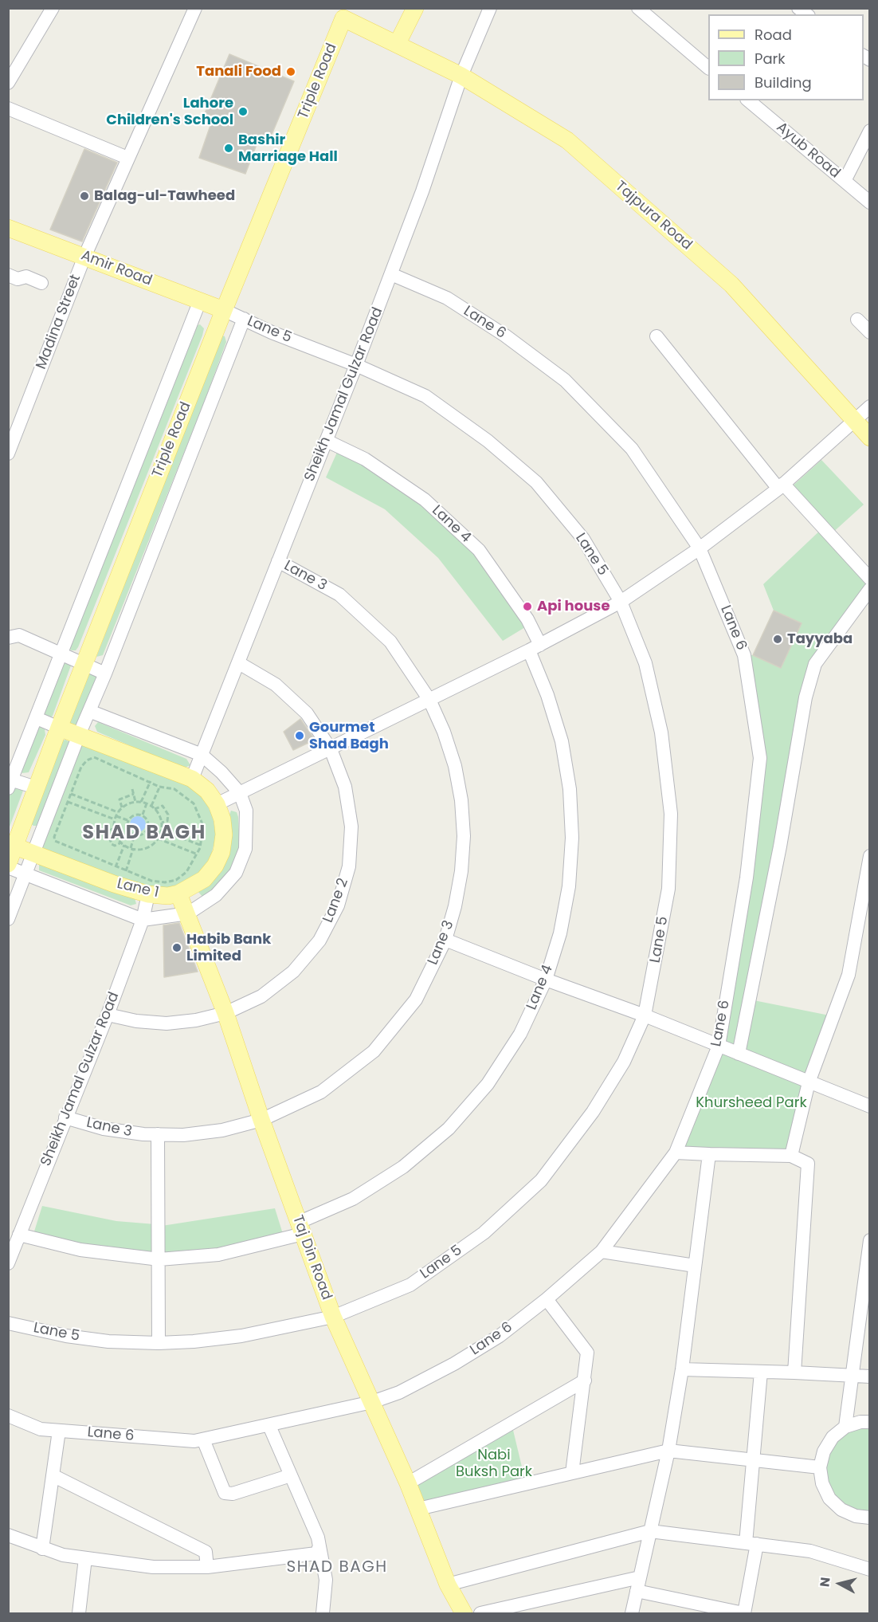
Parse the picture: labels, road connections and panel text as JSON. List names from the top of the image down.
{
  "streets": {
    "main road": [
      "Triple Road",
      "Tajpura Road",
      "Amir Road",
      "Lane 1",
      "Taj Din Road"
    ],
    "street": [
      "Ayub Road",
      "Madina Street",
      "Lane 6",
      "Lane 5",
      "Sheikh Jamal Gulzar Road",
      "Lane 4",
      "Lane 3",
      "Lane 2"
    ]
  },
  "crossings": [
    ["Triple Road", "Tajpura Road"],
    ["Triple Road", "Amir Road"],
    ["Triple Road", "Lane 5"],
    ["Triple Road", "Lane 1"],
    ["Tajpura Road", "Sheikh Jamal Gulzar Road"],
    ["Amir Road", "Madina Street"],
    ["Amir Road", "Lane 5"],
    ["Lane 6", "Sheikh Jamal Gulzar Road"],
    ["Lane 6", "Taj Din Road"],
    ["Lane 5", "Sheikh Jamal Gulzar Road"],
    ["Lane 5", "Taj Din Road"],
    ["Sheikh Jamal Gulzar Road", "Lane 4"],
    ["Sheikh Jamal Gulzar Road", "Lane 3"],
    ["Sheikh Jamal Gulzar Road", "Lane 1"],
    ["Sheikh Jamal Gulzar Road", "Lane 2"],
    ["Lane 4", "Taj Din Road"],
    ["Lane 3", "Taj Din Road"],
    ["Lane 1", "Taj Din Road"],
    ["Lane 2", "Taj Din Road"]
  ],
  "districts": ["SHAD BAGH", "SHAD BAGH"],
  "parks": ["Khursheed Park", "Nabi Buksh Park"],
  "places": [
    "Tanali Food",
    "Lahore Children's School",
    "Bashir Marriage Hall",
    "Balag-ul-Tawheed",
    "Api house",
    "Tayyaba",
    "Gourmet Shad Bagh",
    "Habib Bank Limited"
  ],
  "legend": ["Road", "Park", "Building"],
  "north": "left"
}
